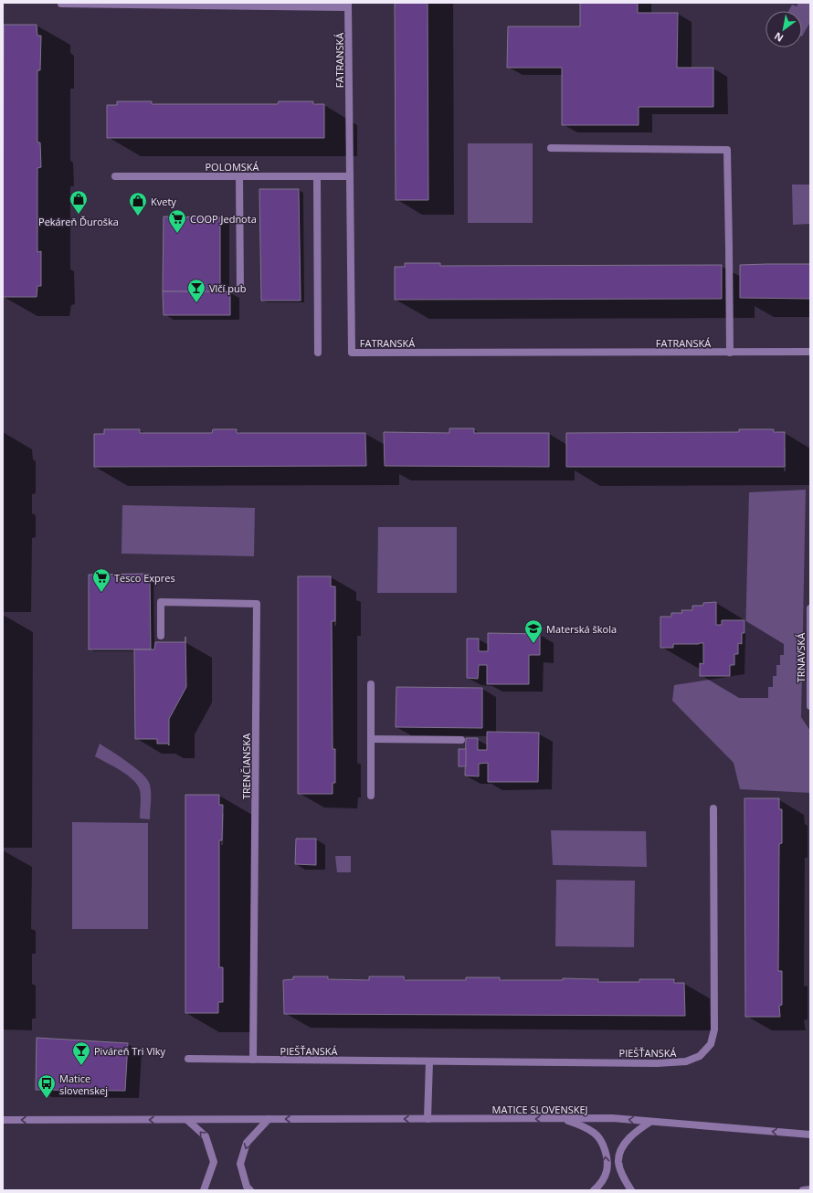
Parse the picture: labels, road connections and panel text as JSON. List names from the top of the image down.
{
  "streets": {
    "street": [
      "FATRANSKÁ",
      "POLOMSKÁ",
      "TRNAVSKÁ",
      "TRENČIANSKA",
      "PIEŠŤANSKÁ",
      "MATICE SLOVENSKEJ"
    ]
  },
  "crossings": [
    ["FATRANSKÁ", "POLOMSKÁ"],
    ["TRENČIANSKA", "PIEŠŤANSKÁ"]
  ],
  "one_way": ["MATICE SLOVENSKEJ"],
  "places": {
    "shop": ["Pekáreň Ďuroška", "Kvety"],
    "supermarket": ["COOP Jednota", "Tesco Expres"],
    "bar": ["Vlčí pub", "Piváreň Tri Vlky"],
    "school or university": ["Materská škola"],
    "bus stop": ["Matice slovenskej"]
  },
  "north": "bottom left"
}
